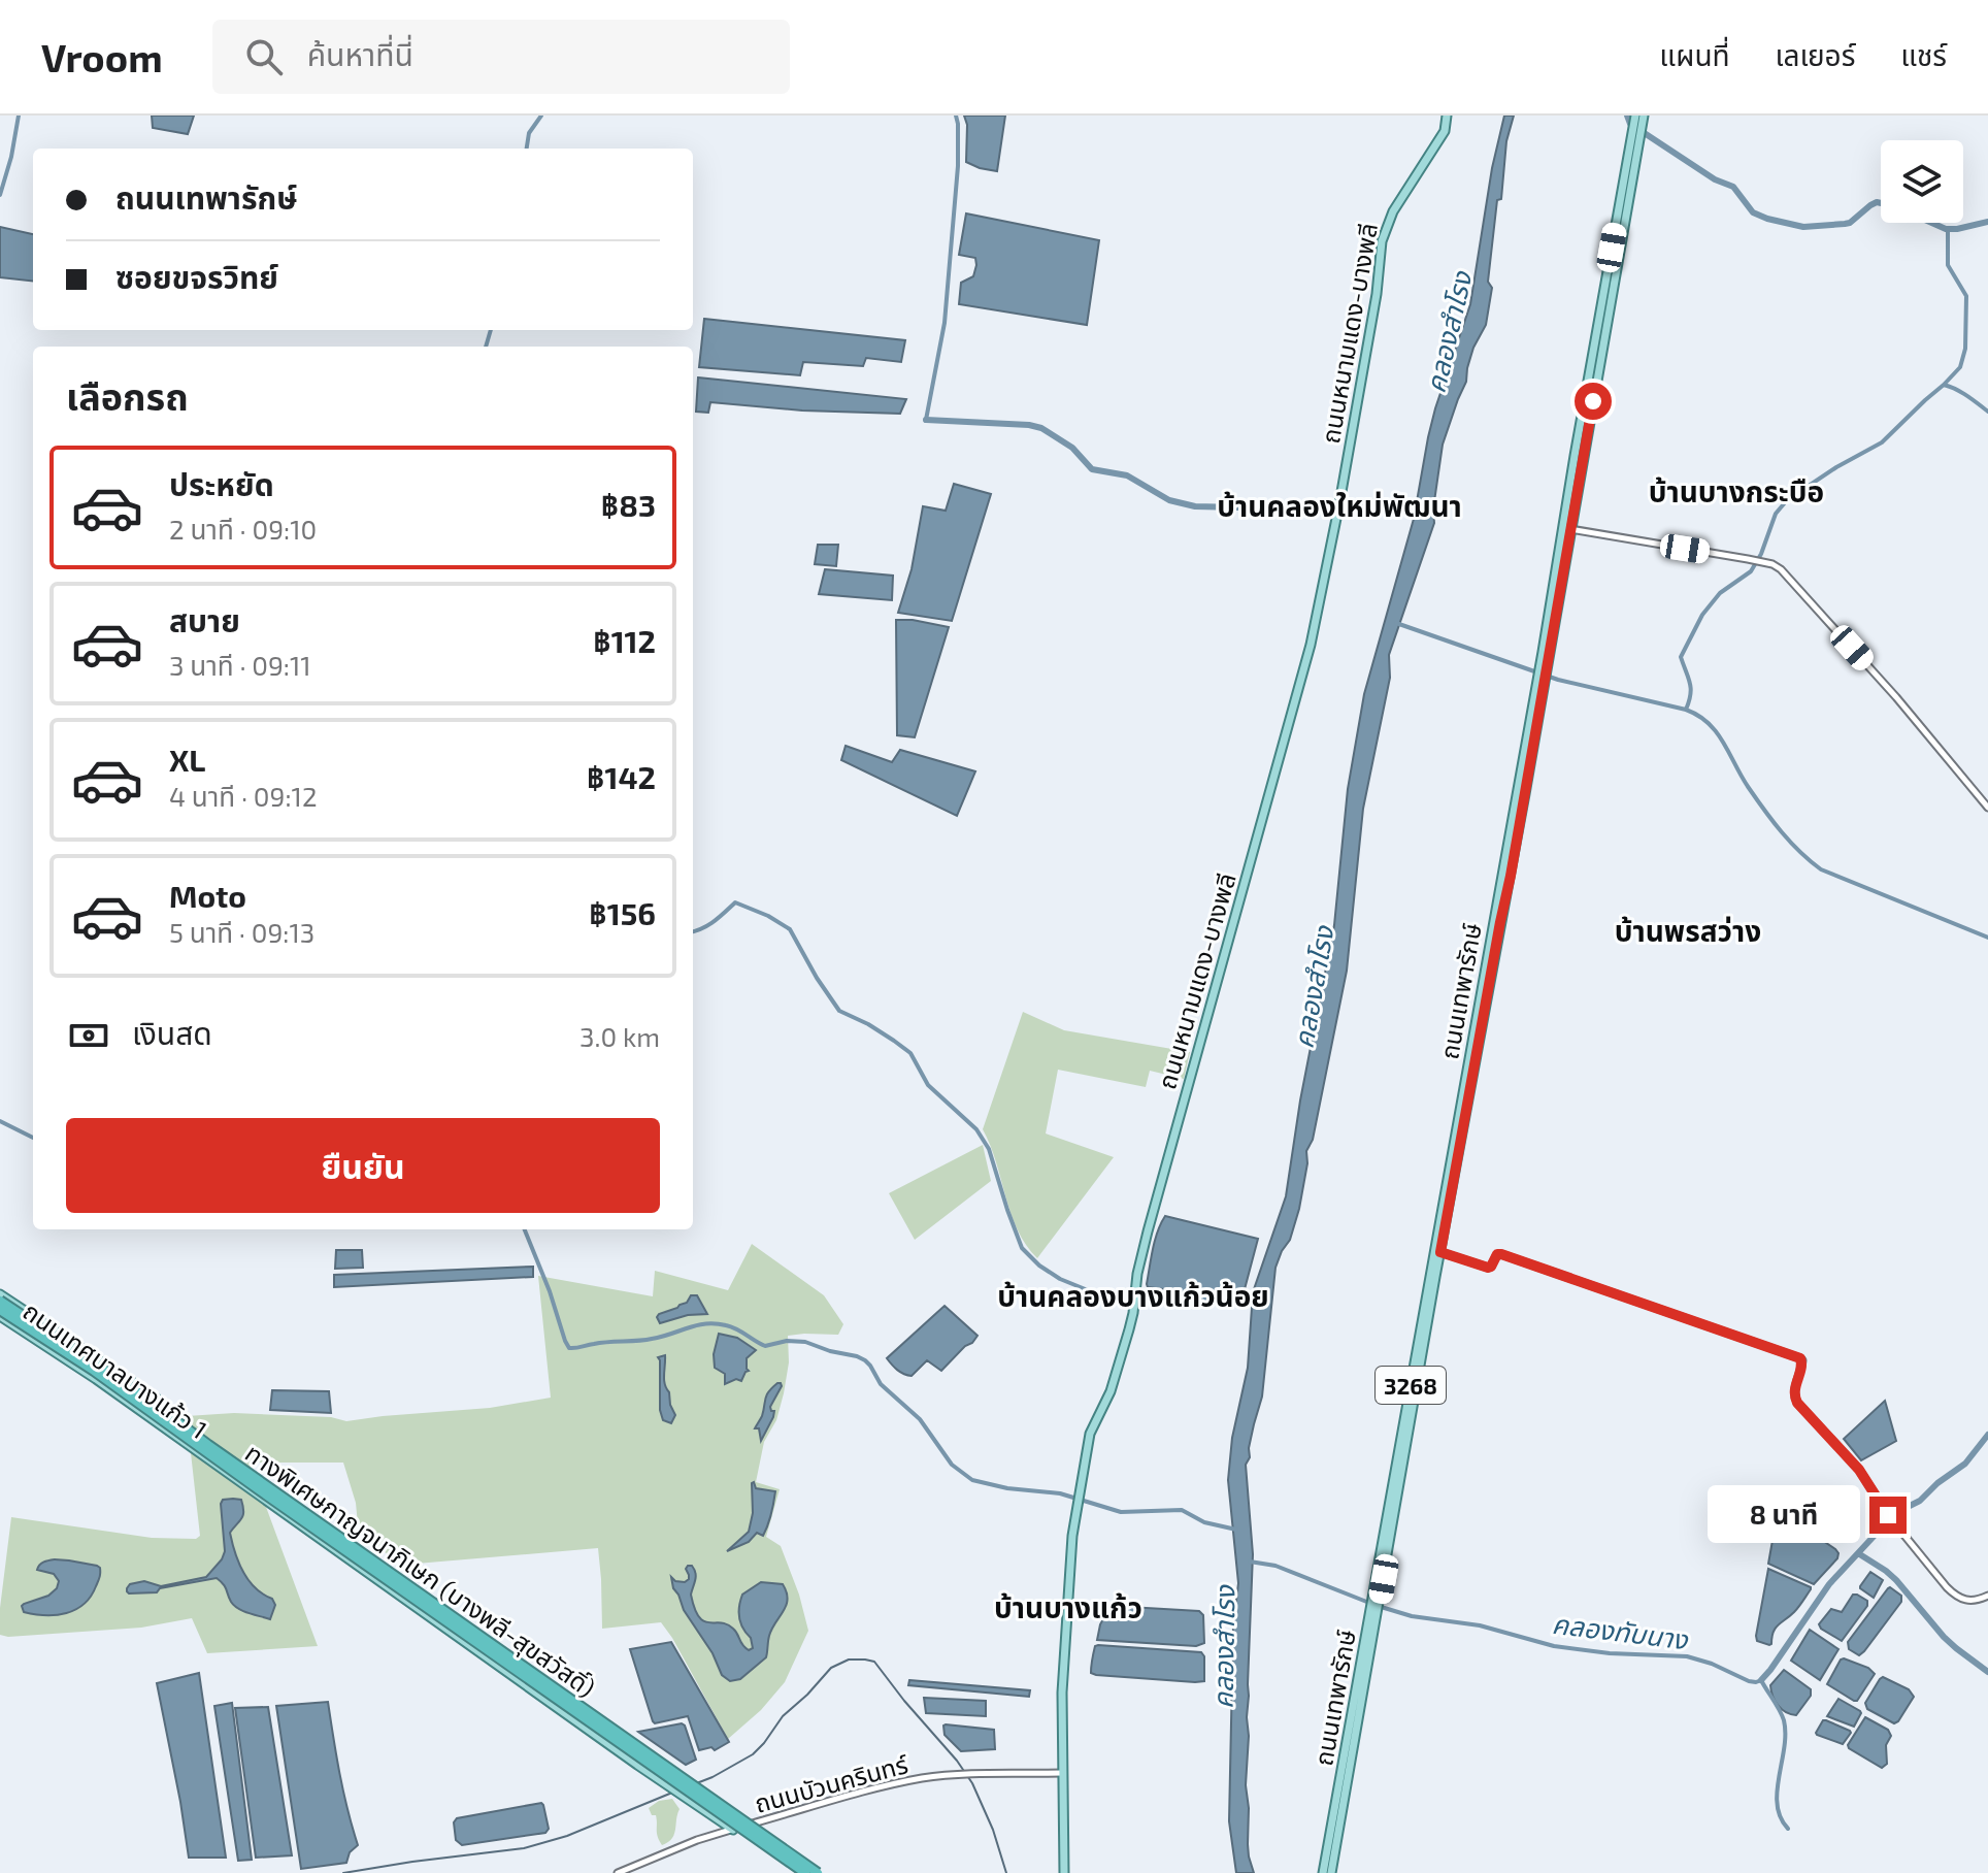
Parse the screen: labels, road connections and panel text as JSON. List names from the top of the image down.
{
  "streets": {
    "highway": ["ทางพิเศษกาญจนาภิเษก (บางพลี-สุขสวัสดิ์)"],
    "main road": [
      "ถนนหนามแดง-บางพลี",
      "ถนนเทพารักษ์",
      "ถนนเทศบาลบางแก้ว 1",
      "3268"
    ],
    "street": ["ถนนบัวนครินทร์"]
  },
  "crossings": [
    ["ถนนหนามแดง-บางพลี", "ถนนบัวนครินทร์"],
    ["ถนนเทศบาลบางแก้ว 1", "ถนนบัวนครินทร์"]
  ],
  "districts": [
    "บ้านบางกระบือ",
    "บ้านคลองใหม่พัฒนา",
    "บ้านพรสว่าง",
    "บ้านคลองบางแก้วน้อย",
    "บ้านบางแก้ว"
  ],
  "water": ["คลองสำโรง", "คลองทับนาง"],
  "page": {
    "header": "Vroom",
    "search": "ค้นหาที่นี่",
    "nav": ["แผนที่", "เลเยอร์", "แชร์"],
    "banner": ["ถนนเทพารักษ์", "ซอยขจรวิทย์"],
    "heading": "เลือกรถ",
    "list": [
      {
        "name": "ประหยัด",
        "note": "2 นาที · 09:10",
        "value": "฿83"
      },
      {
        "name": "สบาย",
        "note": "3 นาที · 09:11",
        "value": "฿112"
      },
      {
        "name": "XL",
        "note": "4 นาที · 09:12",
        "value": "฿142"
      },
      {
        "name": "Moto",
        "note": "5 นาที · 09:13",
        "value": "฿156"
      }
    ],
    "pay": ["เงินสด", "3.0 km"],
    "buttons": "ยืนยัน",
    "bubble": "8 นาที"
  }
}
